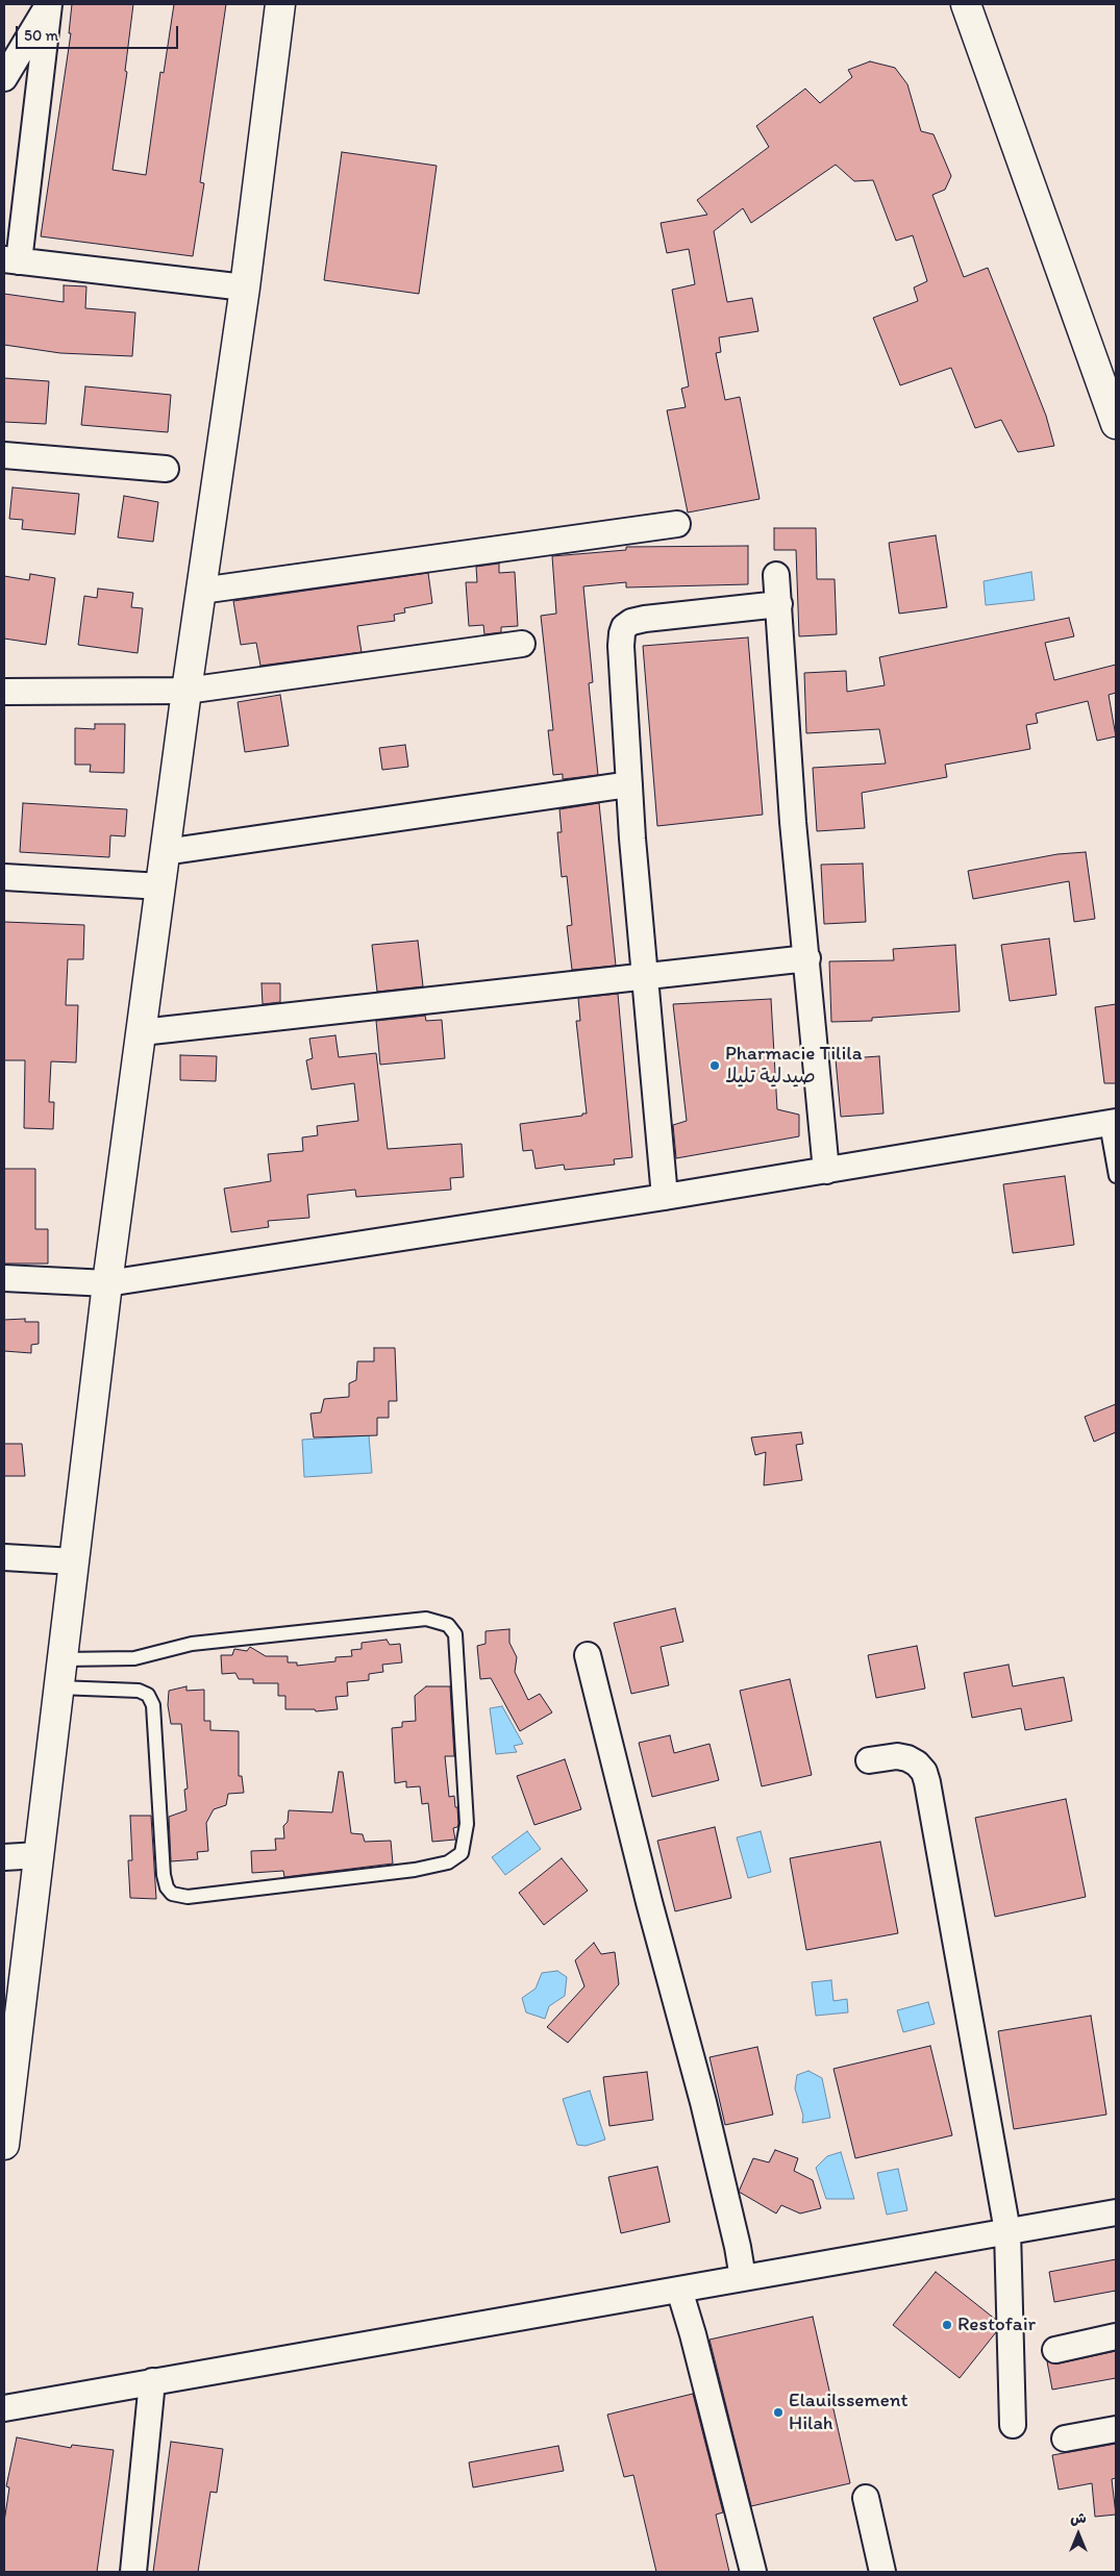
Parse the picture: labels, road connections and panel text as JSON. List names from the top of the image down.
{
  "places": ["Pharmacie Tilila صيدلية تليلا", "Restofair", "Elauilssement Hilah"],
  "scale_bar": "50 m",
  "north": "top"
}
